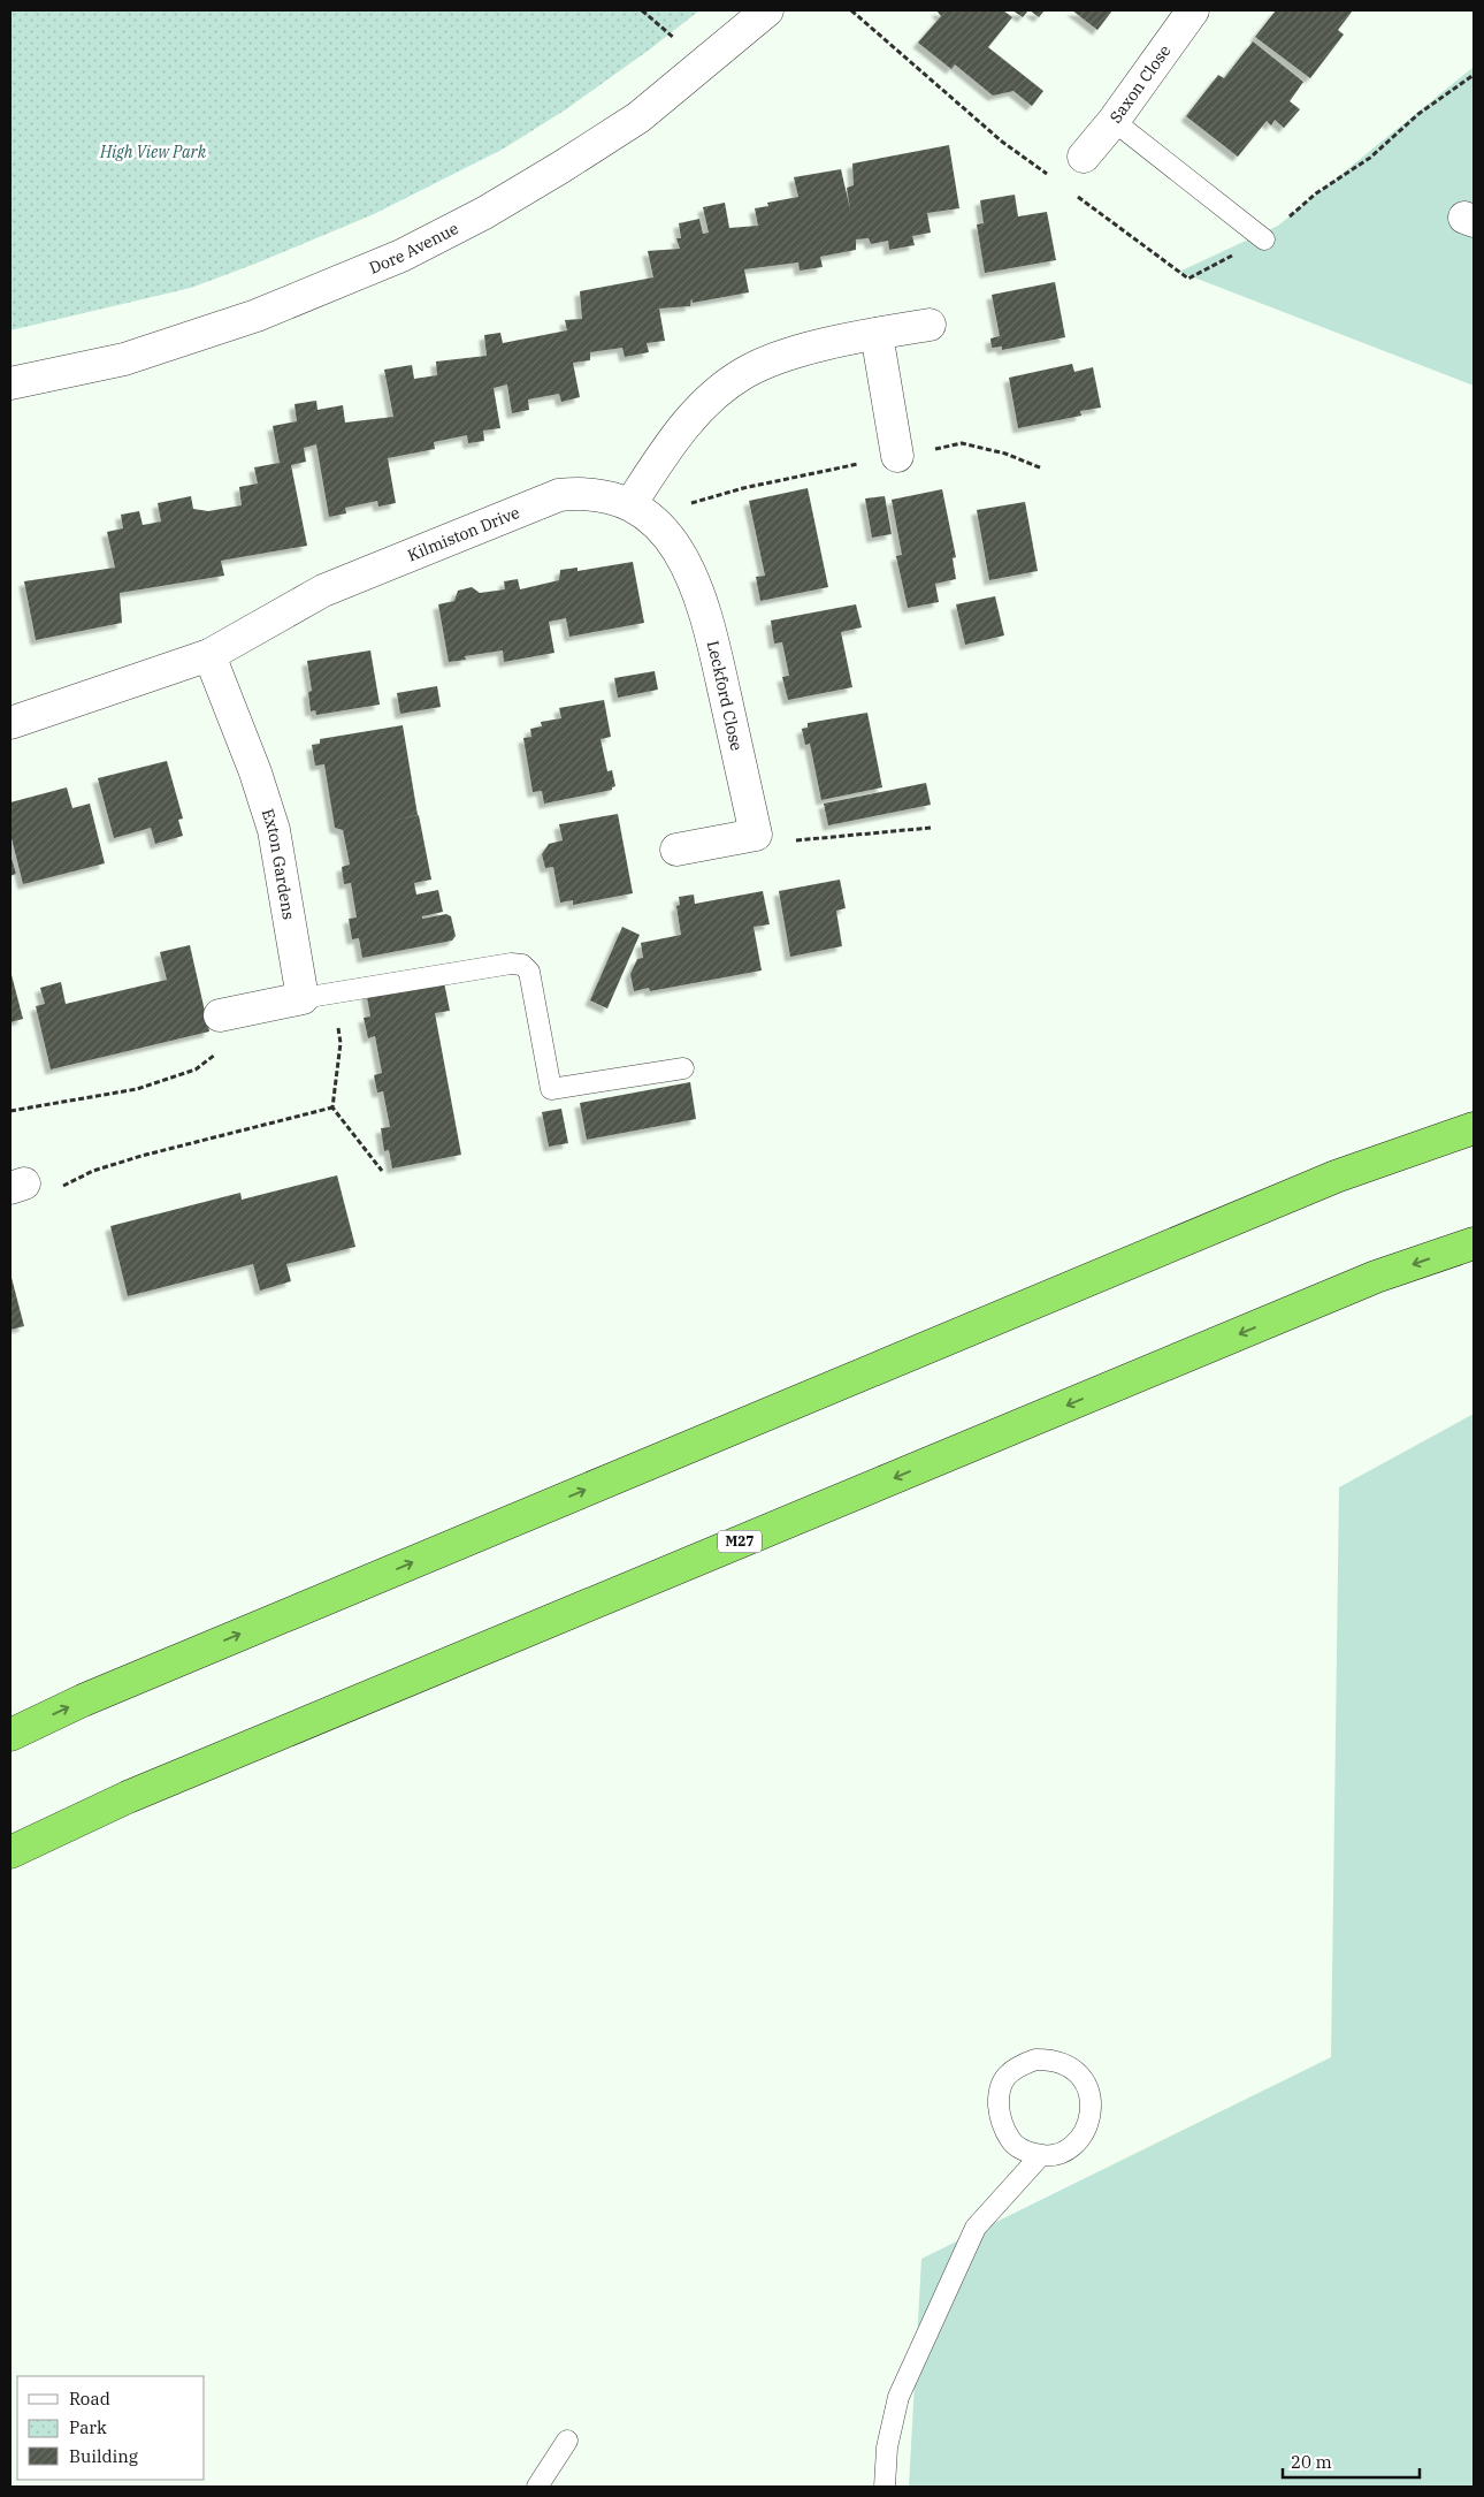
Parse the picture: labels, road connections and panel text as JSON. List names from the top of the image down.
{
  "streets": {
    "highway": ["M27"],
    "street": [
      "Saxon Close",
      "Dore Avenue",
      "Kilmiston Drive",
      "Leckford Close",
      "Exton Gardens"
    ]
  },
  "crossings": [
    ["Kilmiston Drive", "Leckford Close"],
    ["Kilmiston Drive", "Exton Gardens"]
  ],
  "parks": ["High View Park"],
  "legend": ["Road", "Park", "Building"],
  "scale_bar": "20 m"
}
